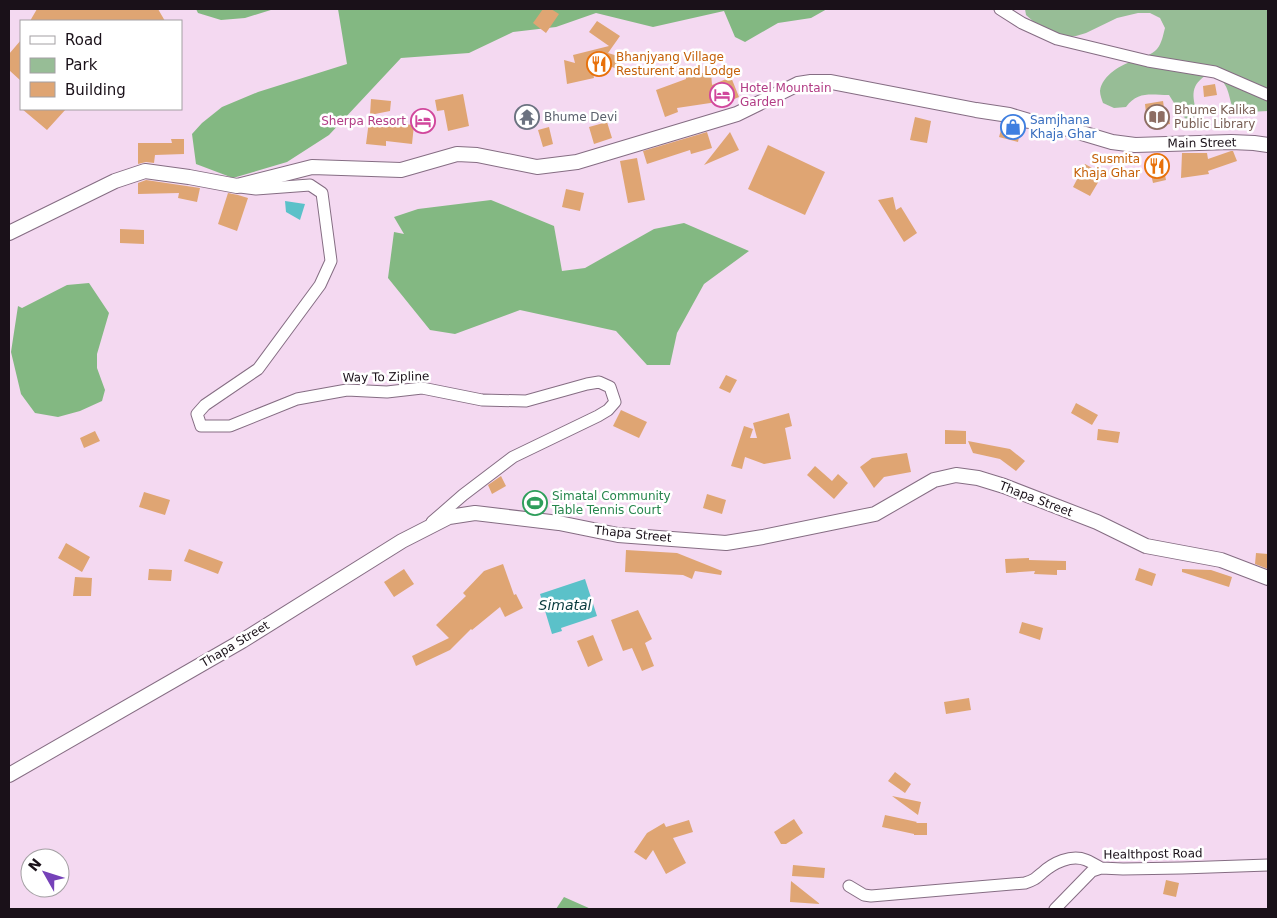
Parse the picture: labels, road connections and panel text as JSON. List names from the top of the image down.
{
  "streets": {
    "street": [
      "Main Street",
      "Way To Zipline",
      "Thapa Street",
      "Healthpost Road"
    ]
  },
  "crossings": [
    ["Main Street", "Way To Zipline"],
    ["Way To Zipline", "Thapa Street"]
  ],
  "water": ["Simatal"],
  "places": {
    "restaurant": ["Bhanjyang Village Resturent and Lodge", "Susmita Khaja Ghar"],
    "hotel": ["Hotel Mountain Garden", "Sherpa Resort"],
    "temple": ["Bhume Devi"],
    "library": ["Bhume Kalika Public Library"],
    "shop": ["Samjhana Khaja Ghar"],
    "sports": ["Simatal Community Table Tennis Court"]
  },
  "legend": ["Road", "Park", "Building"],
  "north": "top left"
}
